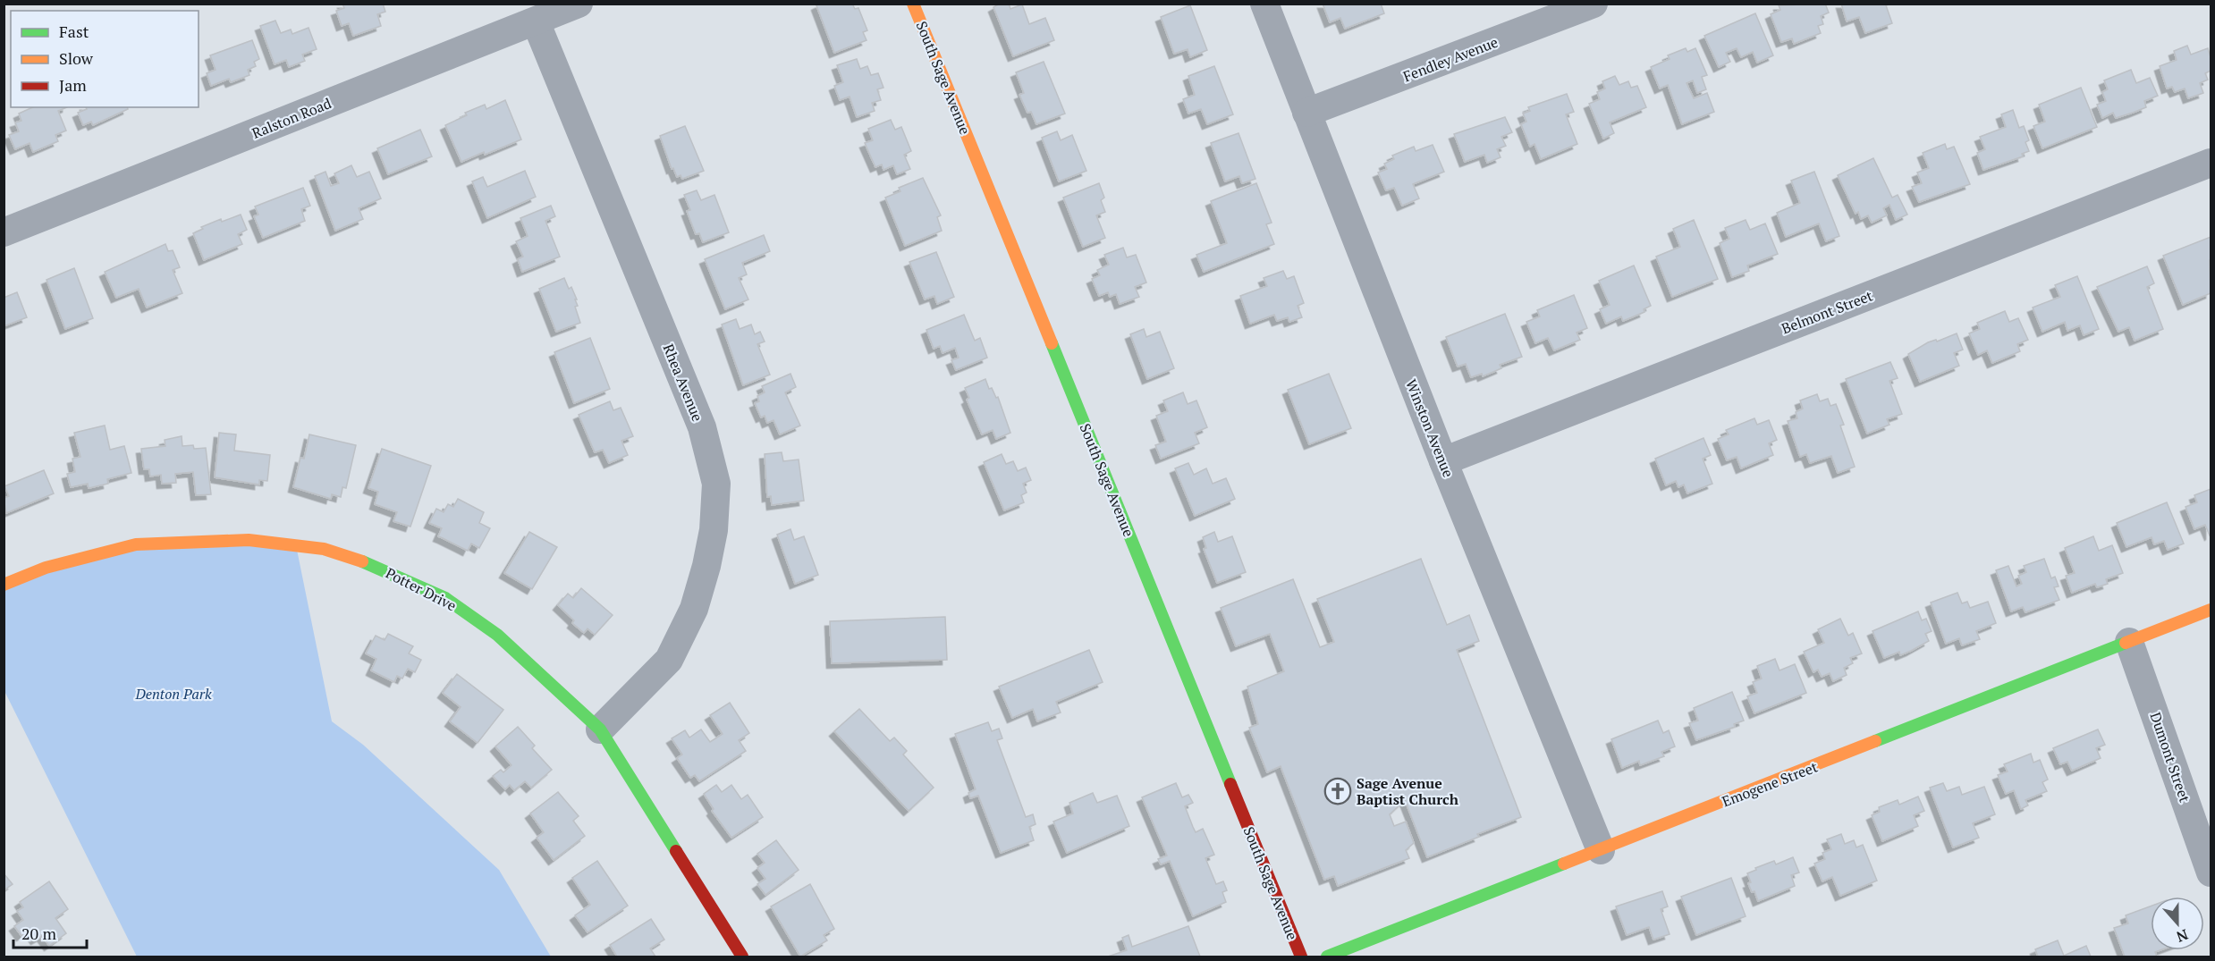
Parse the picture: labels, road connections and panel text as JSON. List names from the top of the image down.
{
  "streets": {
    "street": [
      "Fendley Avenue",
      "South Sage Avenue",
      "Ralston Road",
      "Belmont Street",
      "Rhea Avenue",
      "Winston Avenue",
      "Potter Drive",
      "Dumont Street",
      "Emogene Street"
    ]
  },
  "crossings": [
    ["Fendley Avenue", "Winston Avenue"],
    ["Ralston Road", "Rhea Avenue"],
    ["Belmont Street", "Winston Avenue"],
    ["Rhea Avenue", "Potter Drive"],
    ["Winston Avenue", "Emogene Street"],
    ["Dumont Street", "Emogene Street"]
  ],
  "parks": ["Denton Park"],
  "places": {
    "church": ["Sage Avenue Baptist Church"]
  },
  "legend": ["Fast", "Slow", "Jam"],
  "scale_bar": "20 m",
  "north": "bottom"
}
